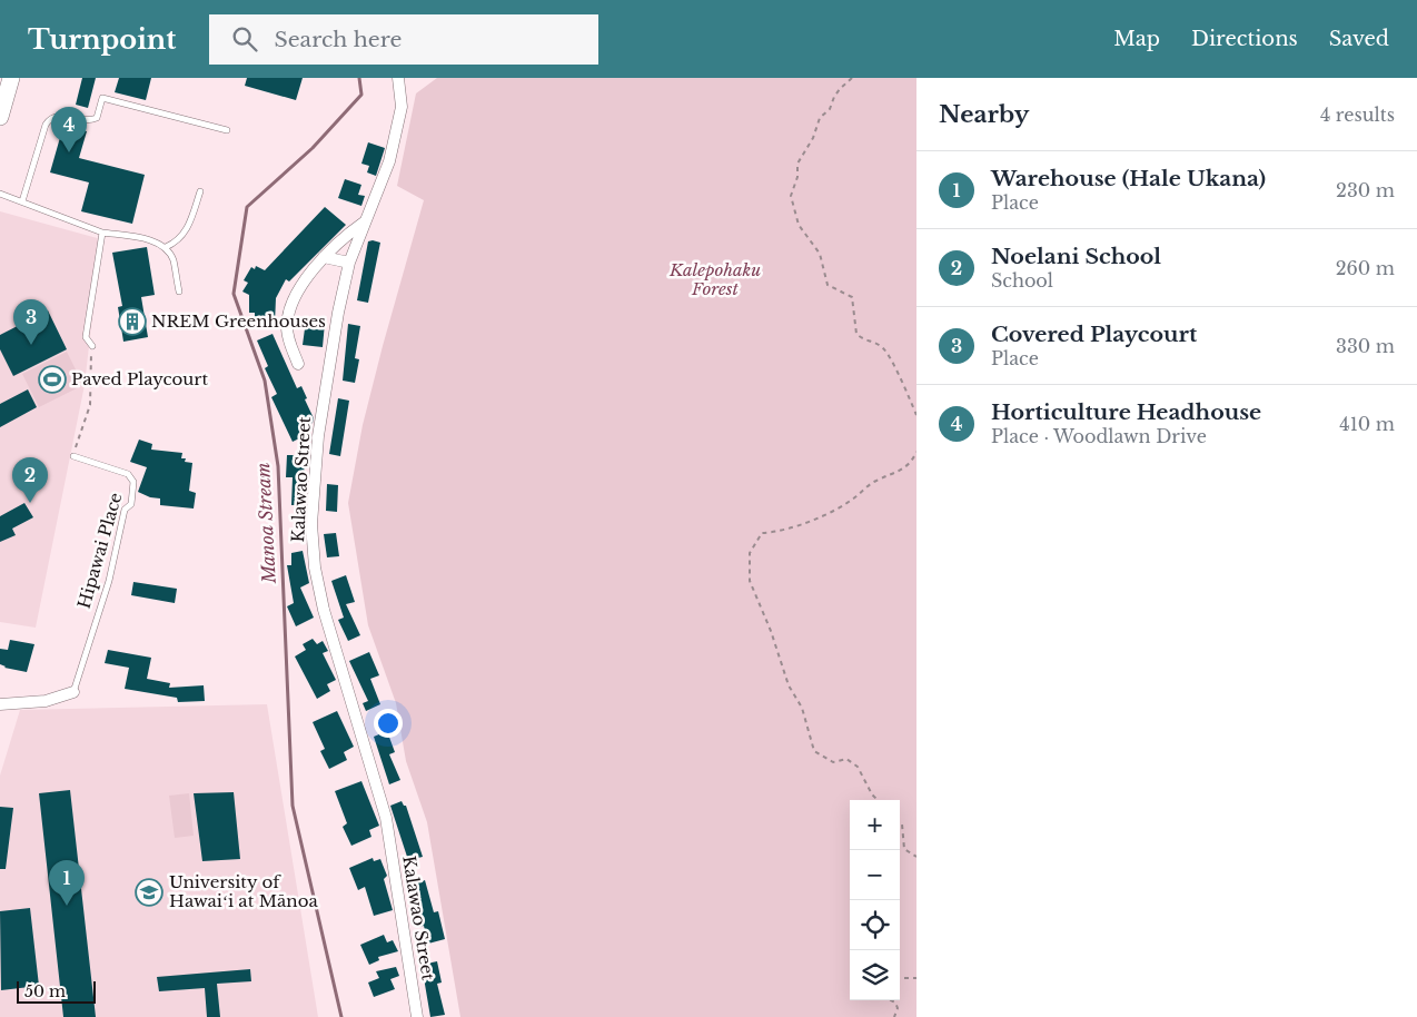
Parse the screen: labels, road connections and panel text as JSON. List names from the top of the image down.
{
  "streets": {
    "street": ["Kalawao Street"],
    "lane": ["Hipawai Place"]
  },
  "water": ["Manoa Stream"],
  "parks": ["Kalepohaku Forest"],
  "places": {
    "building": ["NREM Greenhouses"],
    "sports": ["Paved Playcourt"],
    "school or university": ["University of Hawaiʻi at Mānoa"]
  },
  "scale_bar": "50 m",
  "page": {
    "header": "Turnpoint",
    "search": "Search here",
    "nav": ["Map", "Directions", "Saved"],
    "heading": ["Nearby", "4 results"],
    "pins": [
      "4",
      "3",
      "2",
      "1"
    ],
    "list": [
      {
        "mark": "1",
        "name": "Warehouse (Hale Ukana)",
        "note": "Place",
        "value": "230 m"
      },
      {
        "mark": "2",
        "name": "Noelani School",
        "note": "School",
        "value": "260 m"
      },
      {
        "mark": "3",
        "name": "Covered Playcourt",
        "note": "Place",
        "value": "330 m"
      },
      {
        "mark": "4",
        "name": "Horticulture Headhouse",
        "note": "Place · Woodlawn Drive",
        "value": "410 m"
      }
    ],
    "map_buttons": ["+", "−"],
    "scale": "50 m"
  }
}
